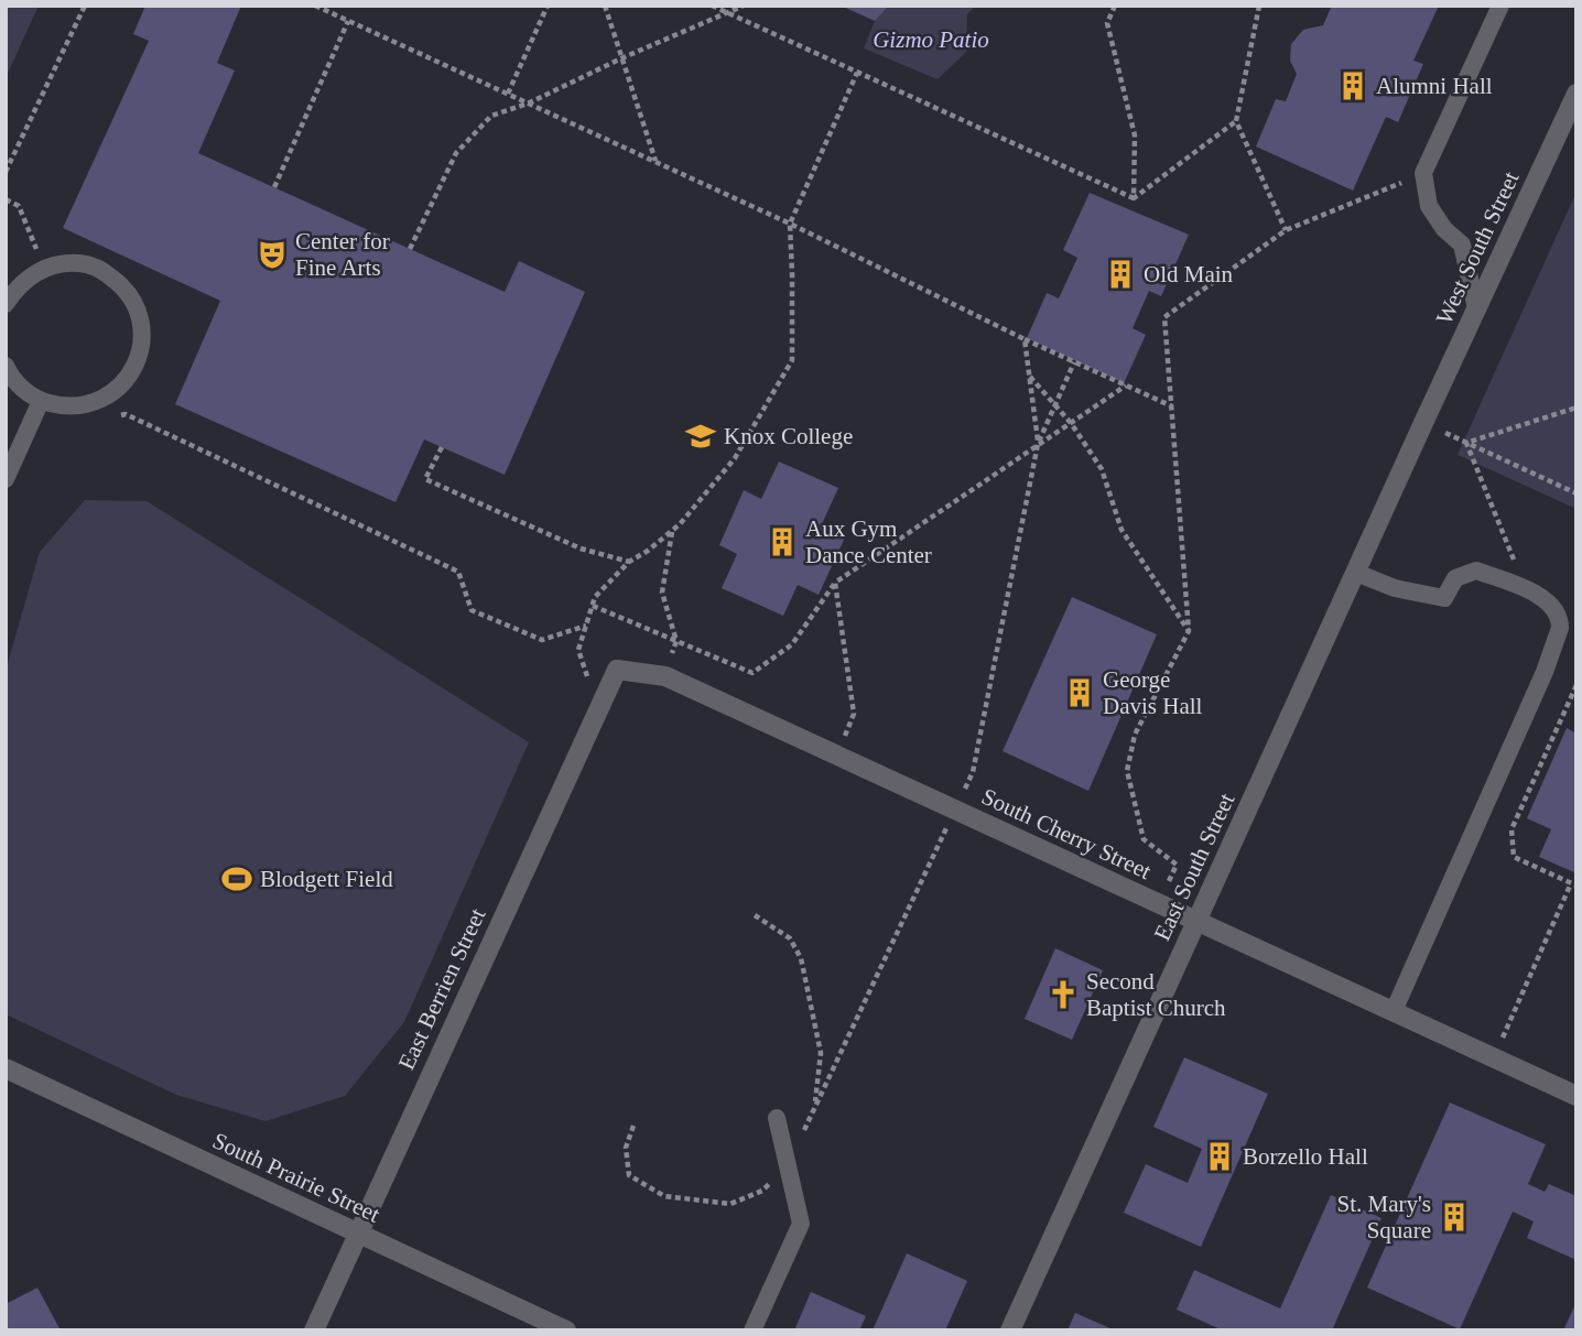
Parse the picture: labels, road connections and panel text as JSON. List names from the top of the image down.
{
  "streets": {
    "street": [
      "West South Street",
      "South Cherry Street",
      "East South Street",
      "East Berrien Street",
      "South Prairie Street"
    ]
  },
  "crossings": [
    ["West South Street", "East South Street"],
    ["South Cherry Street", "East South Street"],
    ["South Cherry Street", "East Berrien Street"],
    ["East Berrien Street", "South Prairie Street"]
  ],
  "parks": ["Gizmo Patio"],
  "places": {
    "building": [
      "Alumni Hall",
      "Old Main",
      "Aux Gym Dance Center",
      "George Davis Hall",
      "Borzello Hall",
      "St. Mary's Square"
    ],
    "theatre": ["Center for Fine Arts"],
    "school or university": ["Knox College"],
    "sports": ["Blodgett Field"],
    "church": ["Second Baptist Church"]
  }
}
